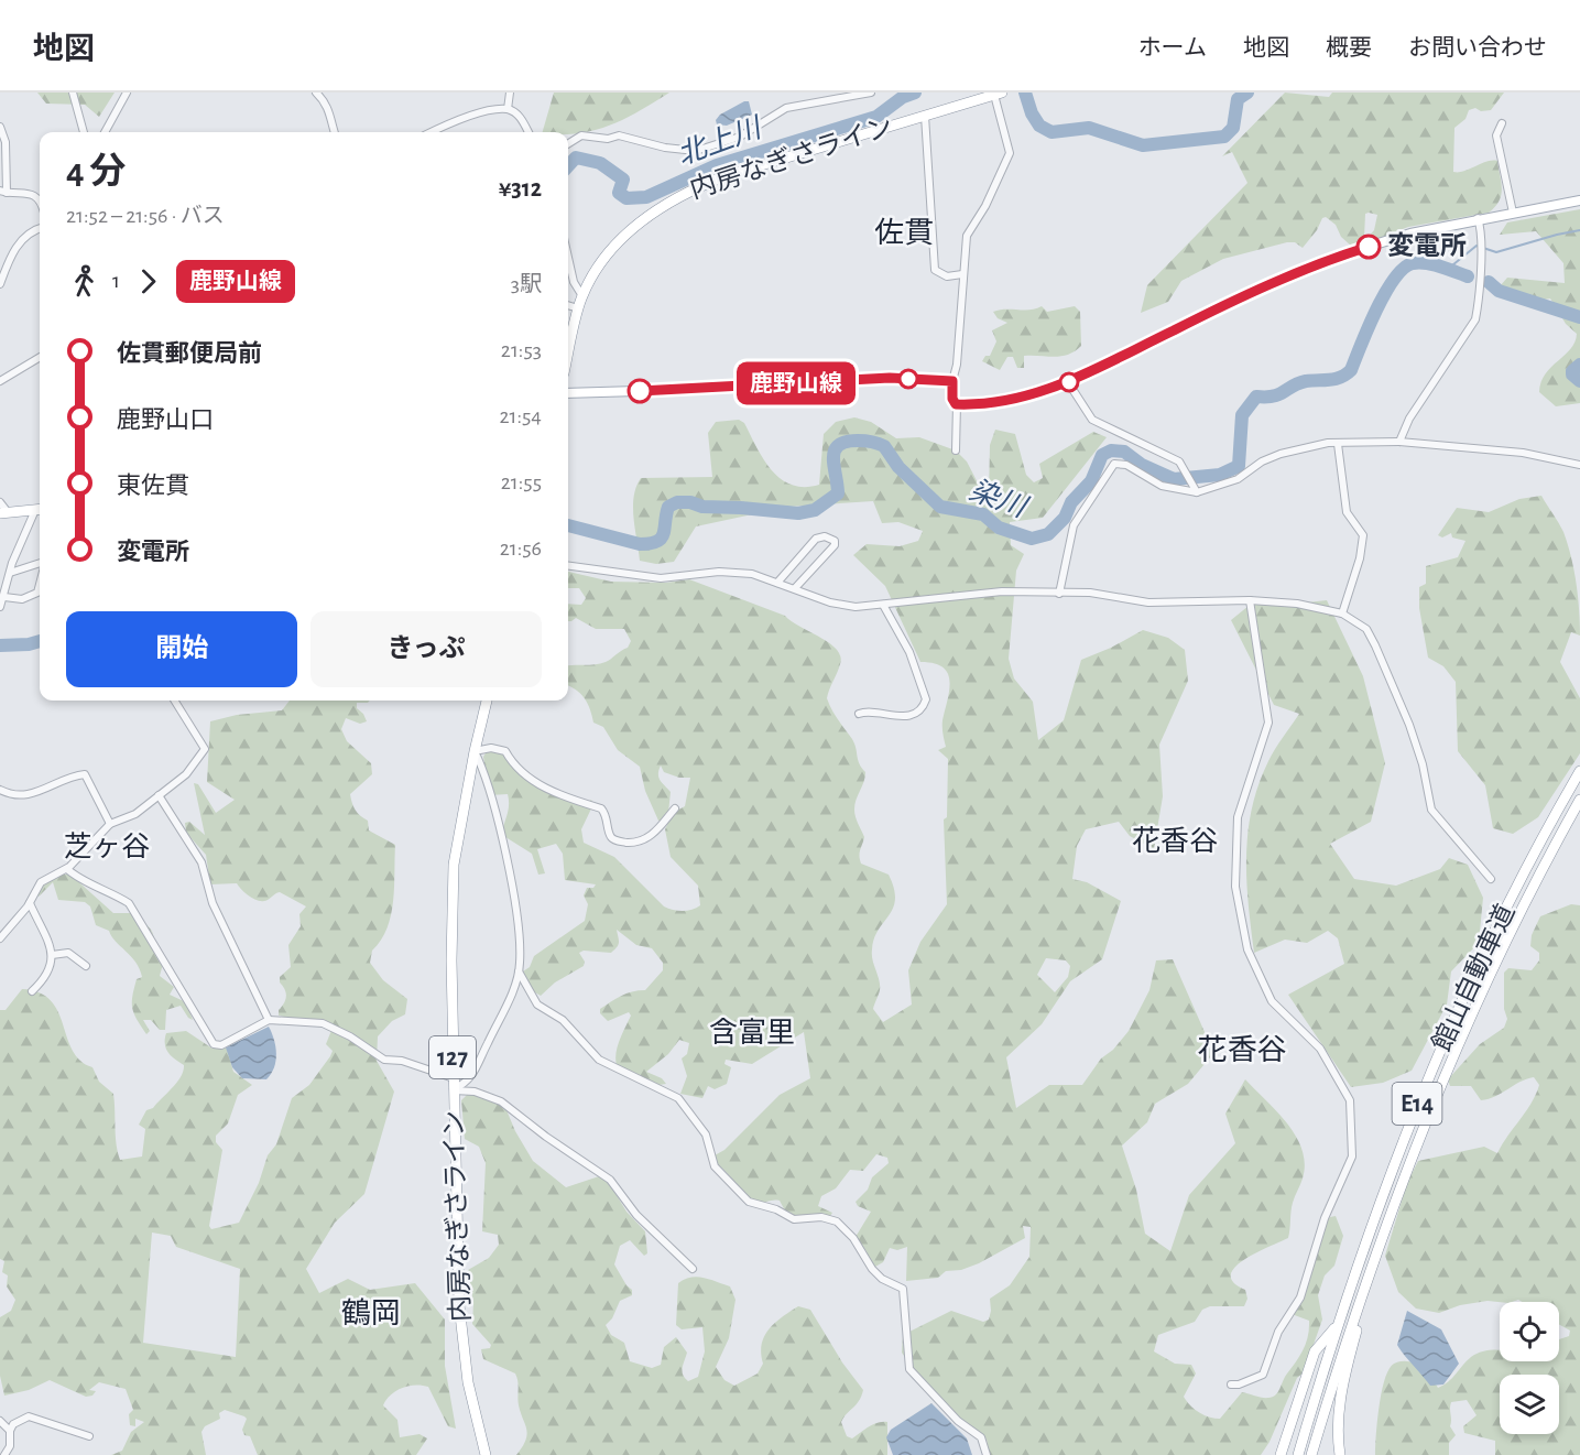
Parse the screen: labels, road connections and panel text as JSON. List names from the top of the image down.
{
  "streets": {
    "highway": [
      "内房なぎさライン",
      "館山自動車道",
      "127",
      "E14"
    ]
  },
  "districts": [
    "佐貫",
    "花香谷",
    "芝ヶ谷",
    "含富里",
    "花香谷",
    "鶴岡"
  ],
  "water": ["北上川", "染川"],
  "places": ["変電所"],
  "lines": ["bus line 鹿野山線"],
  "page": {
    "header": "地図",
    "nav": [
      "ホーム",
      "地図",
      "概要",
      "お問い合わせ"
    ],
    "on_map": "鹿野山線",
    "heading": ["4 分", "21:52 – 21:56 · バス", "¥312"],
    "legs": ["1", "鹿野山線", "3駅"],
    "list": [
      {
        "name": "佐貫郵便局前",
        "value": "21:53"
      },
      {
        "name": "鹿野山口",
        "value": "21:54"
      },
      {
        "name": "東佐貫",
        "value": "21:55"
      },
      {
        "name": "変電所",
        "value": "21:56"
      }
    ],
    "buttons": ["開始", "きっぷ"]
  }
}
